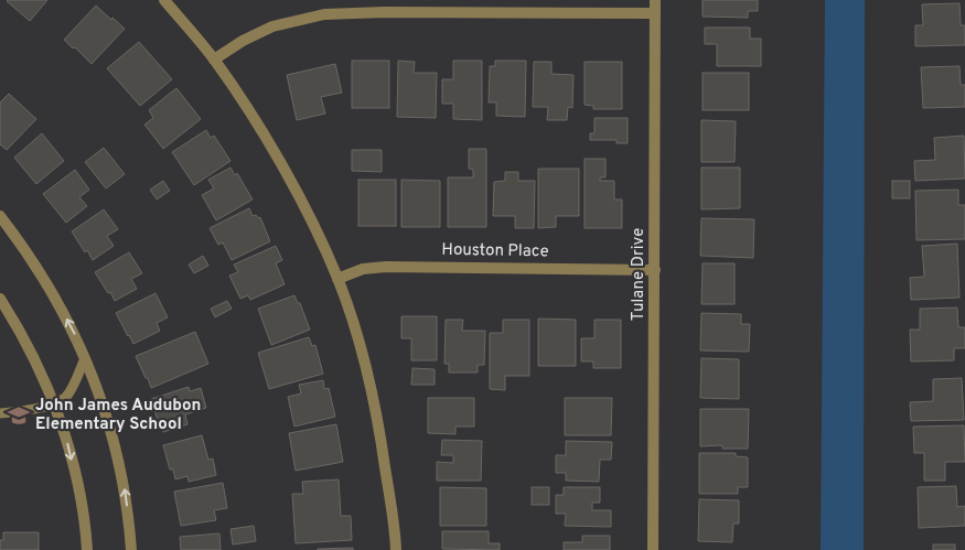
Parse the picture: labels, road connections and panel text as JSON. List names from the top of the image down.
{
  "streets": {
    "street": ["Houston Place", "Tulane Drive"]
  },
  "crossings": [
    ["Houston Place", "Tulane Drive"]
  ],
  "places": {
    "school or university": ["John James Audubon Elementary School"]
  }
}
